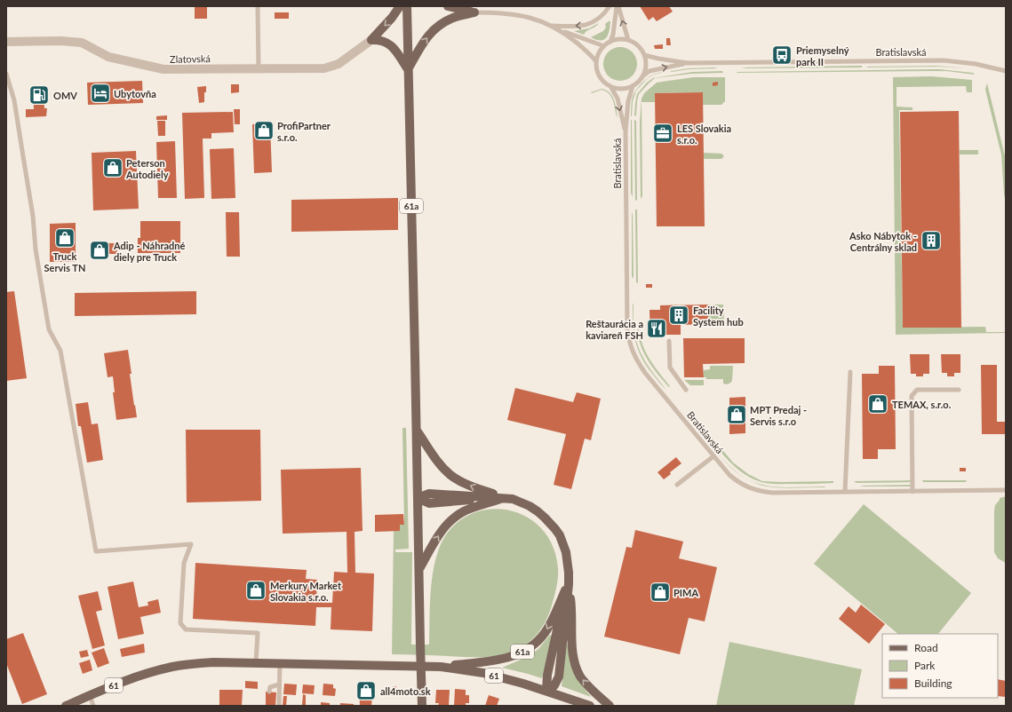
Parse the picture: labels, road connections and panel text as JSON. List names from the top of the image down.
{
  "streets": {
    "main road": ["61a", "61"],
    "street": ["Zlatovská"],
    "lane": ["Bratislavská"]
  },
  "crossings": [
    ["61a", "61"]
  ],
  "places": {
    "bus stop": ["Priemyselný park II"],
    "hotel": ["Ubytovňa"],
    "fuel station": ["OMV"],
    "shop": [
      "ProfiPartner s.r.o.",
      "Peterson Autodiely",
      "Truck Servis TN",
      "Adip - Náhradné diely pre Truck",
      "TEMAX, s.r.o.",
      "MPT Predaj - Servis s.r.o",
      "Merkury Market Slovakia s.r.o.",
      "PIMA",
      "all4moto.sk"
    ],
    "office": ["LES Slovakia s.r.o."],
    "building": ["Asko Nábytok - Centrálny sklad", "Facility System hub"],
    "restaurant": ["Reštaurácia a kaviareň FSH"]
  },
  "legend": ["Road", "Park", "Building"]
}
